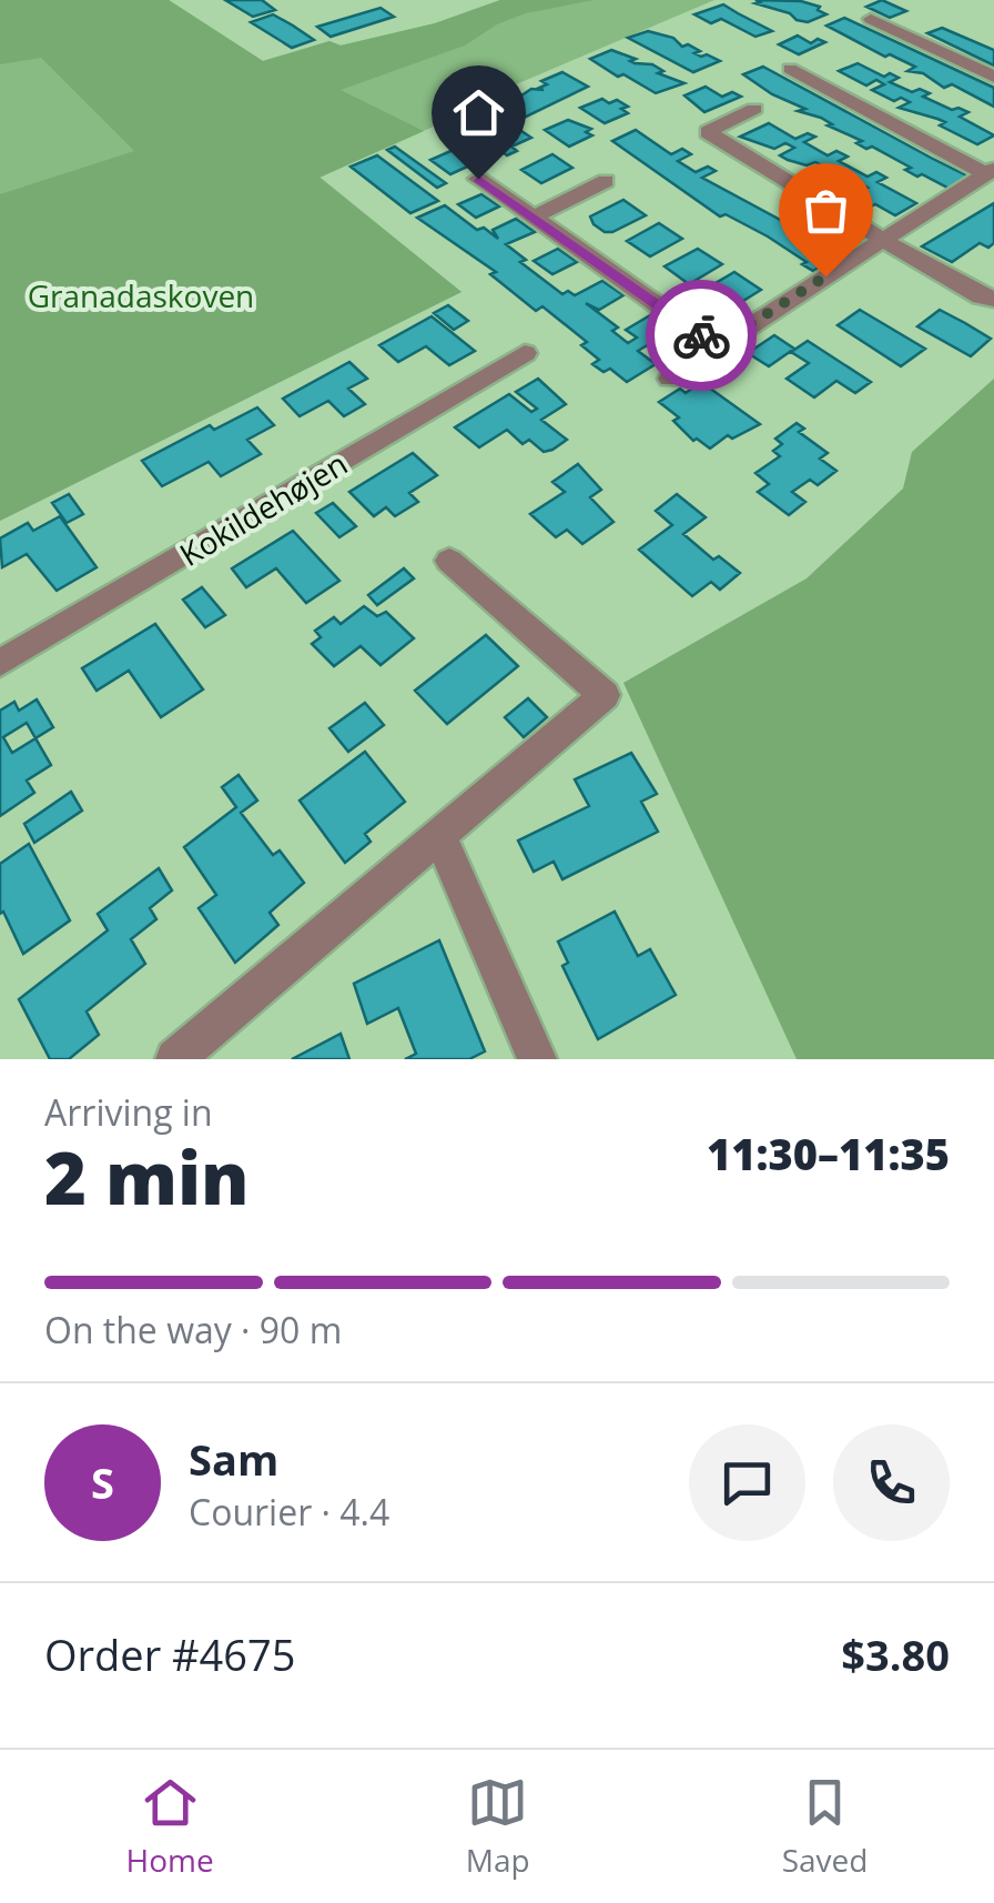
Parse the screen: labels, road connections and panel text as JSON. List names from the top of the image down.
{
  "streets": {
    "street": ["Kokildehøjen"]
  },
  "parks": ["Granadaskoven"],
  "page": {
    "heading": ["2 min", "Arriving in", "11:30–11:35"],
    "panel": [
      "Sam",
      "Courier · 4.4",
      "Order #4675",
      "$3.80"
    ],
    "bar": "On the way · 90 m",
    "round": "S",
    "tabs": ["Home", "Map", "Saved"]
  }
}
